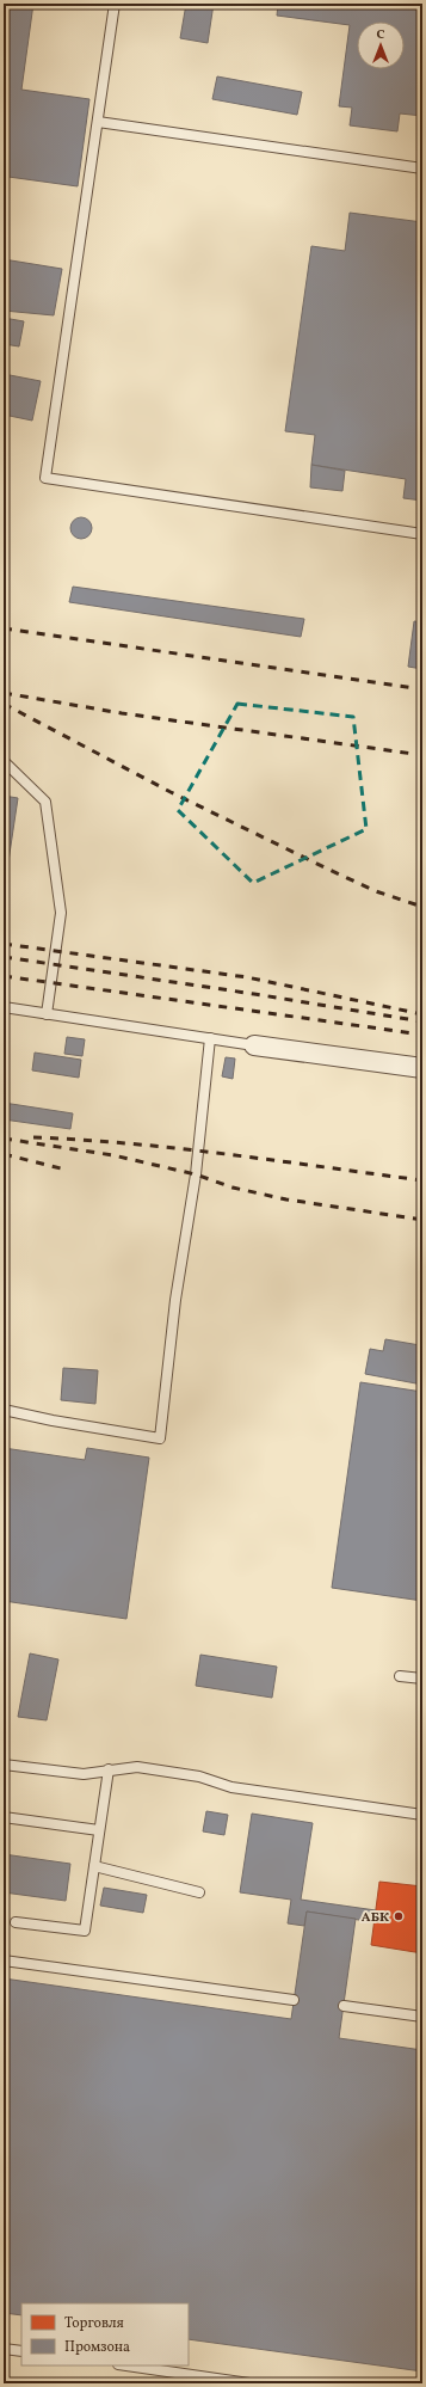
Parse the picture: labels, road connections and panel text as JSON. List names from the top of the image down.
{
  "places": ["АБК"],
  "legend": ["Торговля", "Промзона"],
  "north": "top"
}
